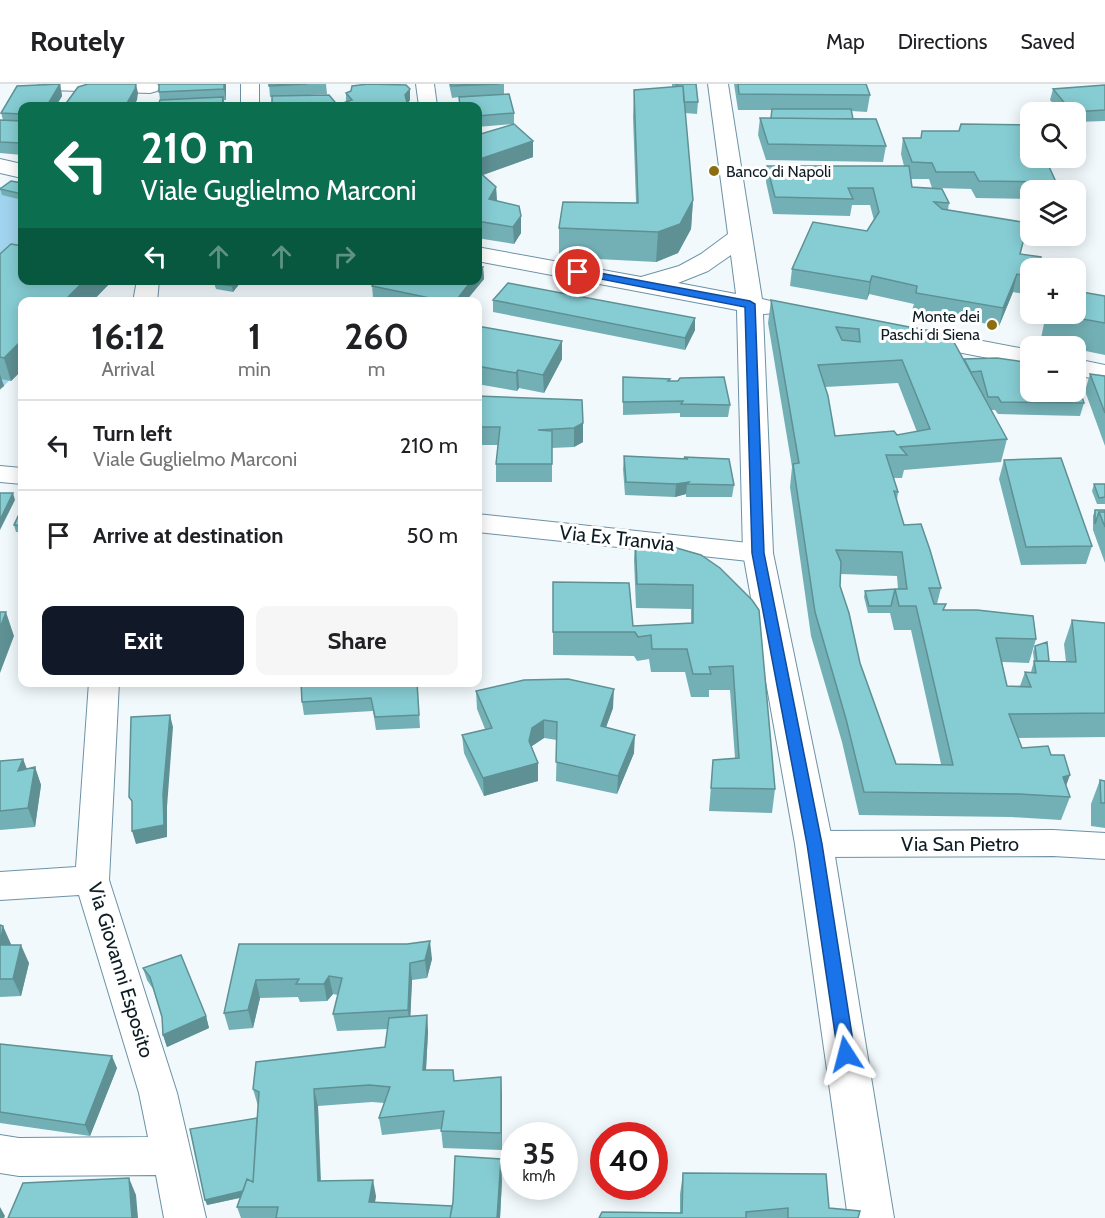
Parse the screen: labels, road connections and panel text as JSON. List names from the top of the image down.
{
  "streets": {
    "street": ["Via Ex Tranvia", "Via San Pietro", "Via Giovanni Esposito"]
  },
  "places": ["Banco di Napoli", "Monte dei Paschi di Siena"],
  "page": {
    "header": "Routely",
    "nav": ["Map", "Directions", "Saved"],
    "map_buttons": ["+", "−"],
    "turn": ["210 m", "Viale Guglielmo Marconi"],
    "eta": [
      "16:12",
      "Arrival",
      "1",
      "min",
      "260",
      "m"
    ],
    "list": [
      {
        "name": "Turn left",
        "note": "Viale Guglielmo Marconi",
        "value": "210 m"
      },
      {
        "name": "Arrive at destination",
        "value": "50 m"
      }
    ],
    "buttons": ["Exit", "Share"],
    "speed": "35 km/h",
    "limit": "40"
  }
}
